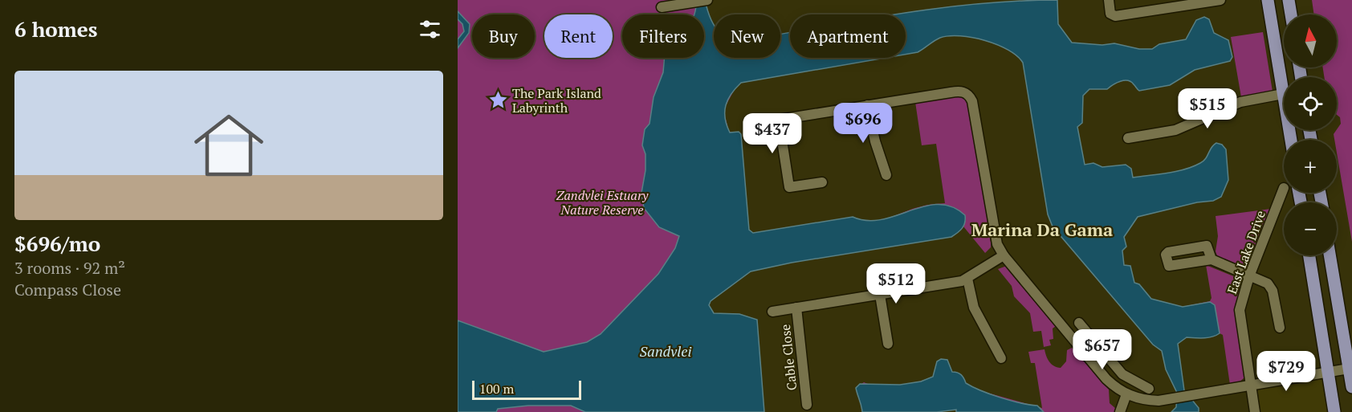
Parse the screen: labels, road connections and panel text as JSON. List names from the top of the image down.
{
  "streets": {
    "street": ["East Lake Drive", "Cable Close"]
  },
  "districts": ["Marina Da Gama"],
  "water": ["Sandvlei"],
  "parks": ["Zandvlei Estuary Nature Reserve"],
  "places": {
    "place": ["The Park Island Labyrinth"]
  },
  "scale_bar": "100 m",
  "north": "top",
  "page": {
    "heading": "6 homes",
    "map_buttons": ["+", "−"],
    "chip": [
      "Buy",
      "Rent",
      "Filters",
      "New",
      "Apartment"
    ],
    "list": [
      {
        "name": "$696/mo",
        "note": "3 rooms · 92 m² · Compass Close"
      }
    ],
    "price": [
      "$515",
      "$696",
      "$437",
      "$512",
      "$657",
      "$729"
    ],
    "scale": "100 m"
  }
}
